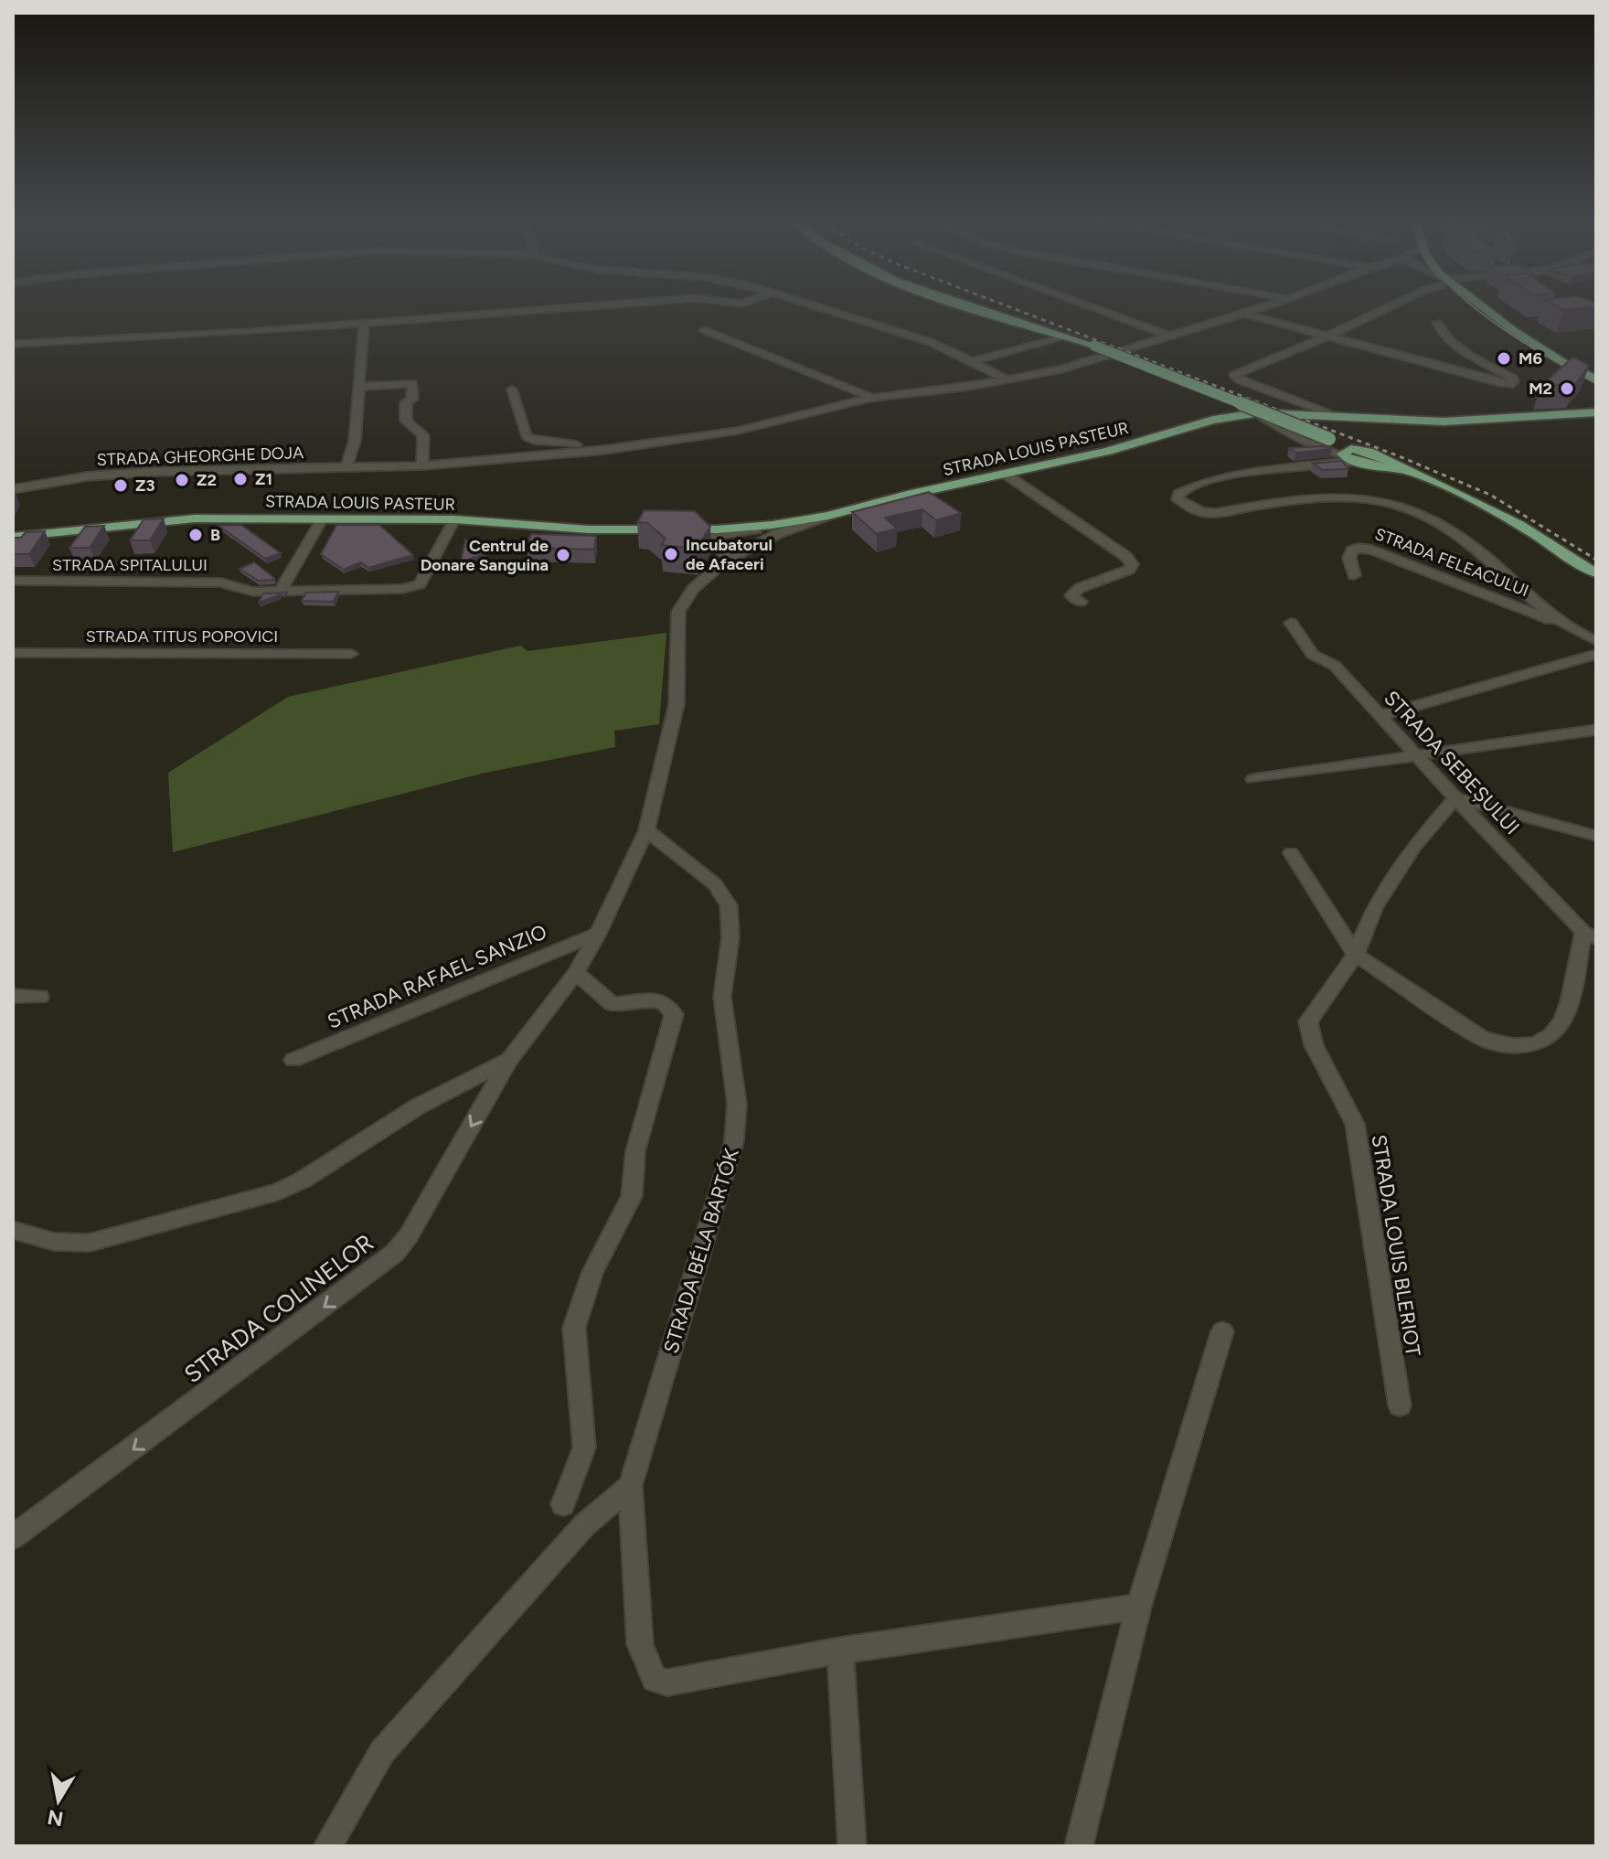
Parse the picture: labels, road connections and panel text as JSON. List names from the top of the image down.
{
  "streets": {
    "main road": ["STRADA LOUIS PASTEUR"],
    "street": [
      "STRADA GHEORGHE DOJA",
      "STRADA FELEACULUI",
      "STRADA SPITALULUI",
      "STRADA TITUS POPOVICI",
      "STRADA SEBEȘULUI",
      "STRADA RAFAEL SANZIO",
      "STRADA LOUIS BLERIOT",
      "STRADA BÉLA BARTÓK",
      "STRADA COLINELOR"
    ]
  },
  "crossings": [
    ["STRADA LOUIS PASTEUR", "STRADA SPITALULUI"],
    ["STRADA LOUIS PASTEUR", "STRADA COLINELOR"],
    ["STRADA SEBEȘULUI", "STRADA LOUIS BLERIOT"],
    ["STRADA RAFAEL SANZIO", "STRADA COLINELOR"],
    ["STRADA BÉLA BARTÓK", "STRADA COLINELOR"]
  ],
  "places": [
    "M6",
    "M2",
    "Z1",
    "Z2",
    "Z3",
    "B",
    "Incubatorul de Afaceri",
    "Centrul de Donare Sanguina"
  ],
  "north": "bottom"
}
